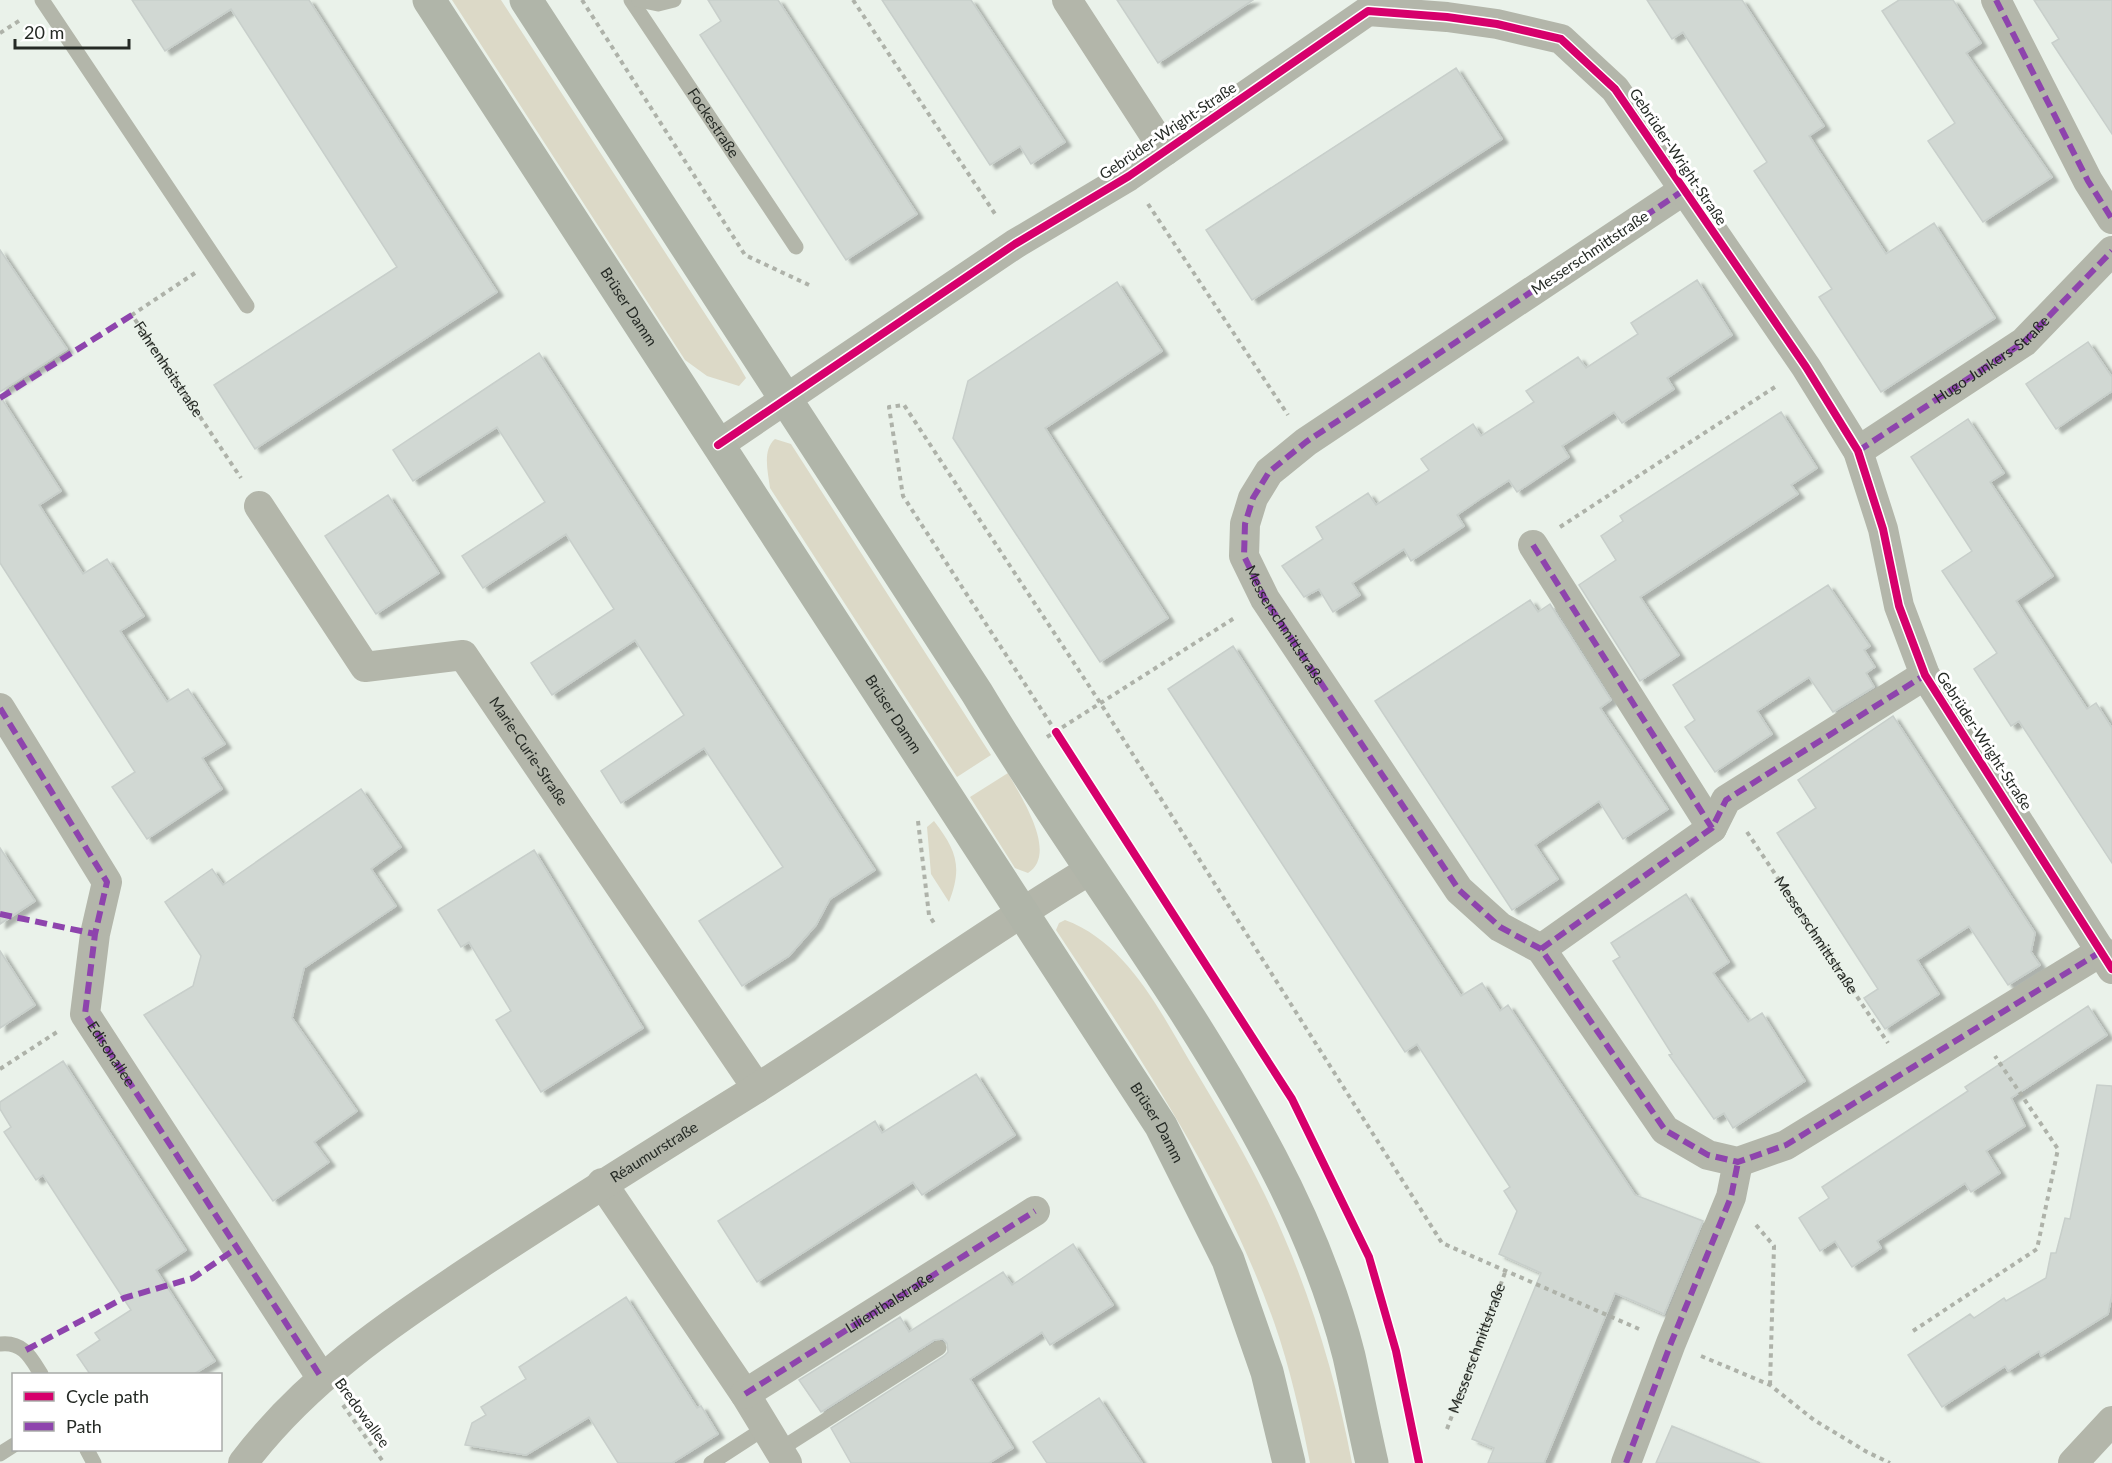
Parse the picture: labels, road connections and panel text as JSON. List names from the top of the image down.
{
  "streets": {
    "street": [
      "Gebrüder-Wright-Straße",
      "Messerschmittstraße",
      "Brüser Damm",
      "Hugo-Junkers-Straße",
      "Marie-Curie-Straße",
      "Edisonallee",
      "Réaumurstraße",
      "Lilienthalstraße"
    ],
    "lane": ["Fockestraße"],
    "path": ["Fahrenheitstraße", "Bredowallee"]
  },
  "crossings": [
    ["Gebrüder-Wright-Straße", "Messerschmittstraße"],
    ["Gebrüder-Wright-Straße", "Brüser Damm"],
    ["Gebrüder-Wright-Straße", "Hugo-Junkers-Straße"],
    ["Brüser Damm", "Réaumurstraße"],
    ["Fahrenheitstraße", "Marie-Curie-Straße"],
    ["Marie-Curie-Straße", "Réaumurstraße"],
    ["Edisonallee", "Réaumurstraße"],
    ["Edisonallee", "Bredowallee"],
    ["Réaumurstraße", "Bredowallee"]
  ],
  "legend": ["Cycle path", "Path"],
  "scale_bar": "20 m"
}
